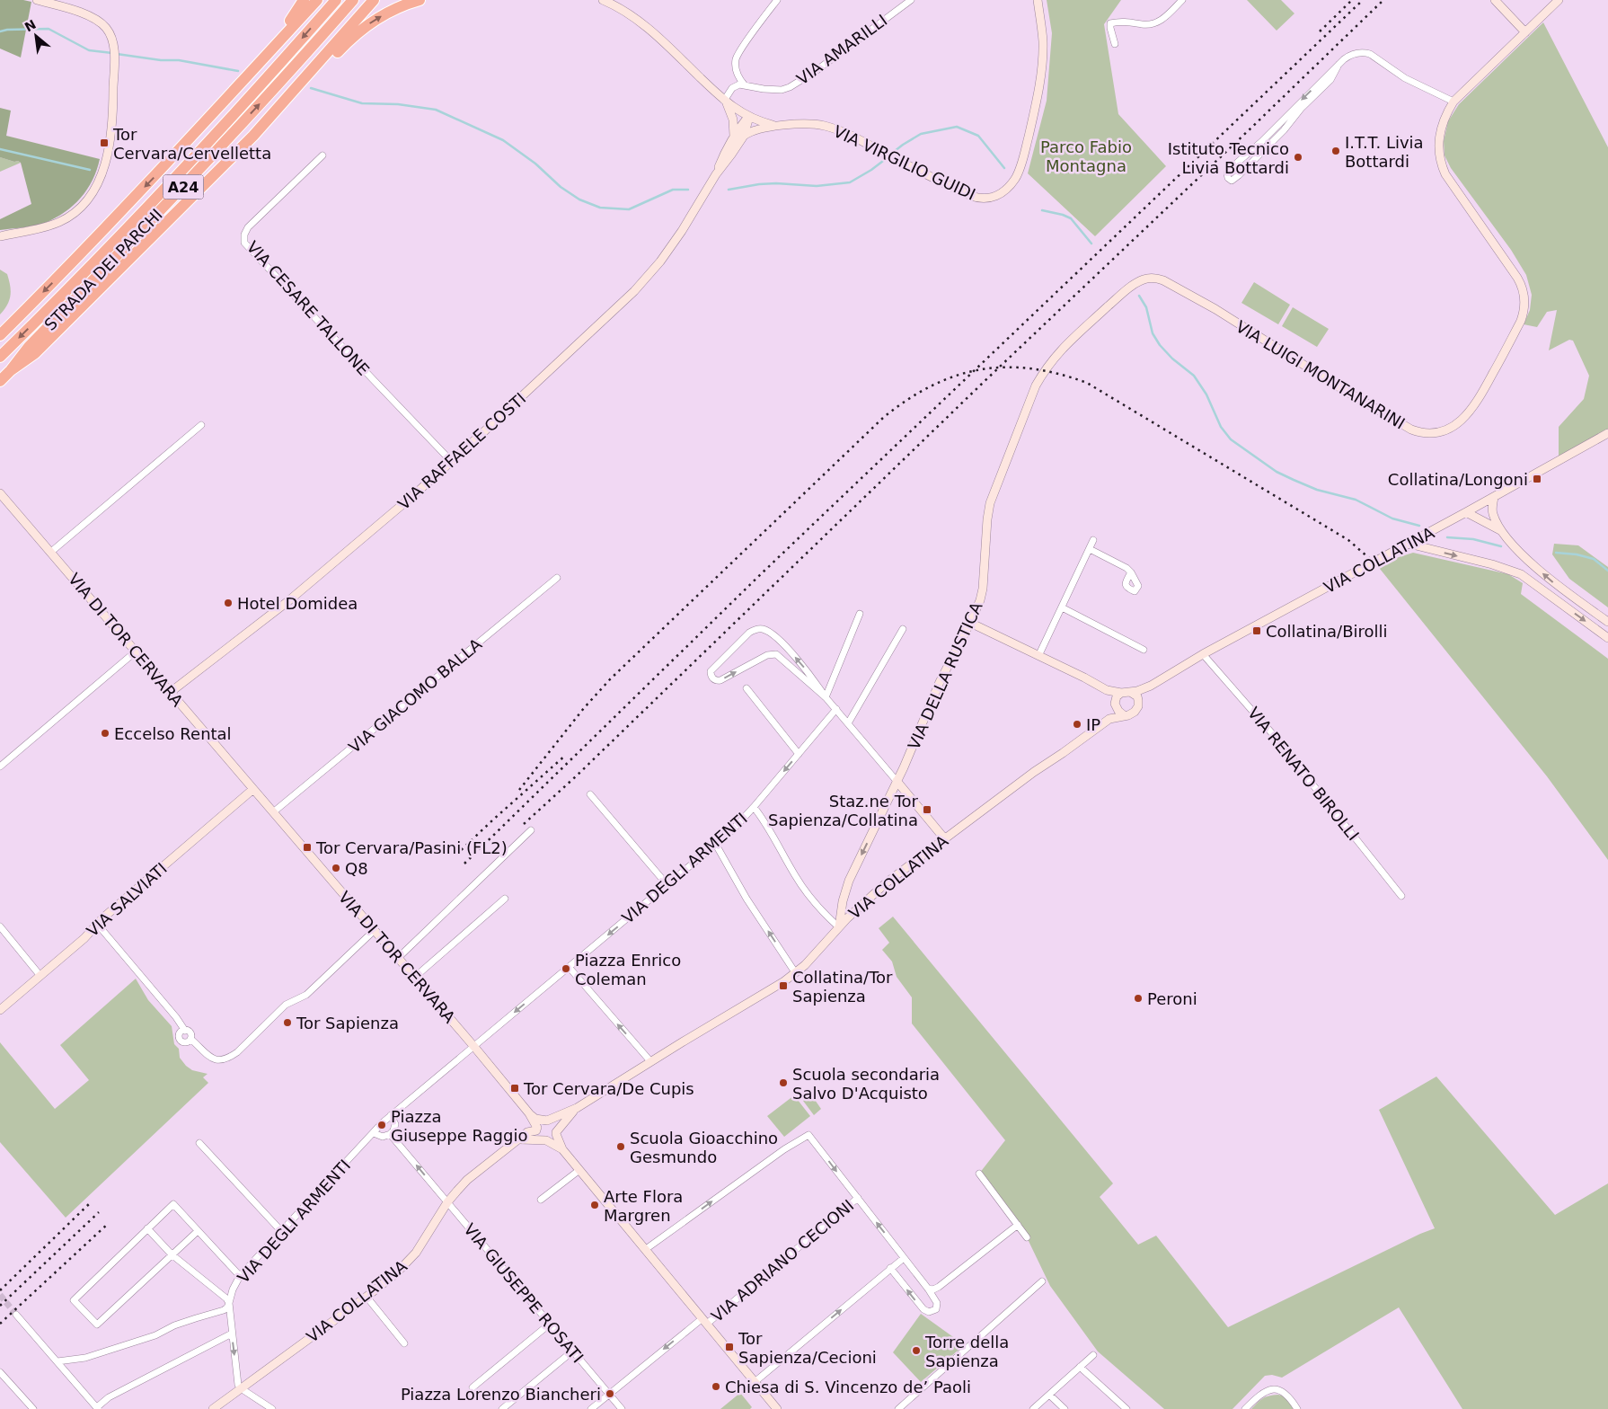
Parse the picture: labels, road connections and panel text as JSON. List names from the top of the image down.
{
  "streets": {
    "highway": ["A24", "STRADA DEI PARCHI"],
    "street": [
      "VIA AMARILLI",
      "VIA VIRGILIO GUIDI",
      "VIA CESARE TALLONE",
      "VIA LUIGI MONTANARINI",
      "VIA RAFFAELE COSTI",
      "VIA COLLATINA",
      "VIA DI TOR CERVARA",
      "VIA DELLA RUSTICA",
      "VIA GIACOMO BALLA",
      "VIA RENATO BIROLLI",
      "VIA DEGLI ARMENTI",
      "VIA SALVIATI",
      "VIA ADRIANO CECIONI",
      "VIA GIUSEPPE ROSATI"
    ]
  },
  "crossings": [
    ["VIA VIRGILIO GUIDI", "VIA RAFFAELE COSTI"],
    ["VIA CESARE TALLONE", "VIA RAFFAELE COSTI"],
    ["VIA LUIGI MONTANARINI", "VIA DELLA RUSTICA"],
    ["VIA RAFFAELE COSTI", "VIA DI TOR CERVARA"],
    ["VIA COLLATINA", "VIA DI TOR CERVARA"],
    ["VIA COLLATINA", "VIA DELLA RUSTICA"],
    ["VIA COLLATINA", "VIA RENATO BIROLLI"],
    ["VIA COLLATINA", "VIA DEGLI ARMENTI"],
    ["VIA COLLATINA", "VIA GIUSEPPE ROSATI"],
    ["VIA DI TOR CERVARA", "VIA GIACOMO BALLA"],
    ["VIA DI TOR CERVARA", "VIA SALVIATI"],
    ["VIA ADRIANO CECIONI", "VIA GIUSEPPE ROSATI"]
  ],
  "one_way": ["VIA ADRIANO CECIONI"],
  "parks": ["Parco Fabio Montagna"],
  "places": {
    "transit": [
      "Tor Cervara/Cervelletta",
      "Collatina/Longoni",
      "Collatina/Birolli",
      "Staz.ne Tor Sapienza/Collatina",
      "Tor Cervara/Pasini (FL2)",
      "Collatina/Tor Sapienza",
      "Tor Cervara/De Cupis",
      "Tor Sapienza/Cecioni"
    ],
    "other": [
      "I.T.T. Livia Bottardi",
      "Istituto Tecnico Livia Bottardi",
      "Hotel Domidea",
      "IP",
      "Eccelso Rental",
      "Q8",
      "Piazza Enrico Coleman",
      "Peroni",
      "Tor Sapienza",
      "Scuola secondaria Salvo D'Acquisto",
      "Piazza Giuseppe Raggio",
      "Scuola Gioacchino Gesmundo",
      "Arte Flora Margren",
      "Torre della Sapienza",
      "Chiesa di S. Vincenzo de’ Paoli",
      "Piazza Lorenzo Biancheri"
    ]
  },
  "north": "top left"
}
